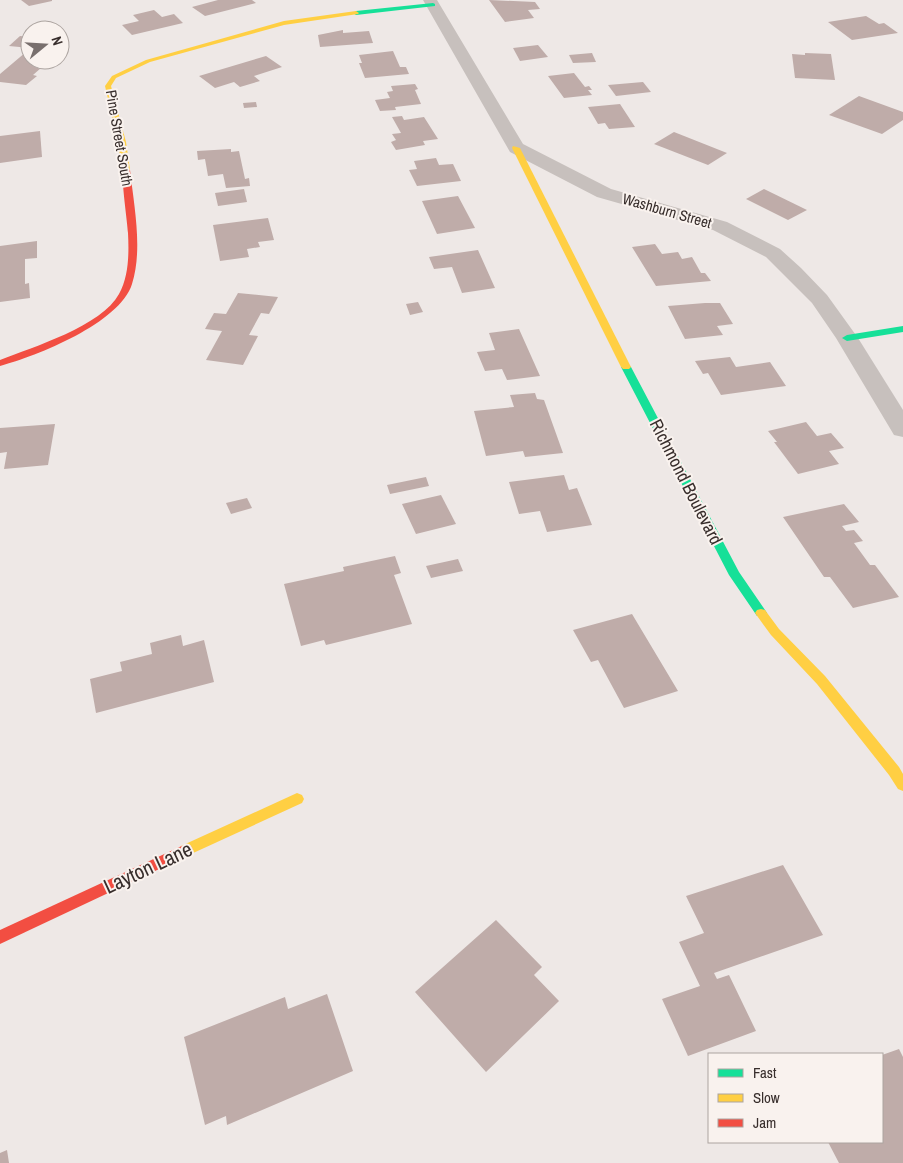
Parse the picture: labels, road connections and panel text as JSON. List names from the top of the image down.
{
  "streets": {
    "street": [
      "Pine Street South",
      "Washburn Street",
      "Richmond Boulevard",
      "Layton Lane"
    ]
  },
  "crossings": [
    ["Washburn Street", "Richmond Boulevard"]
  ],
  "legend": ["Fast", "Slow", "Jam"],
  "north": "right"
}
